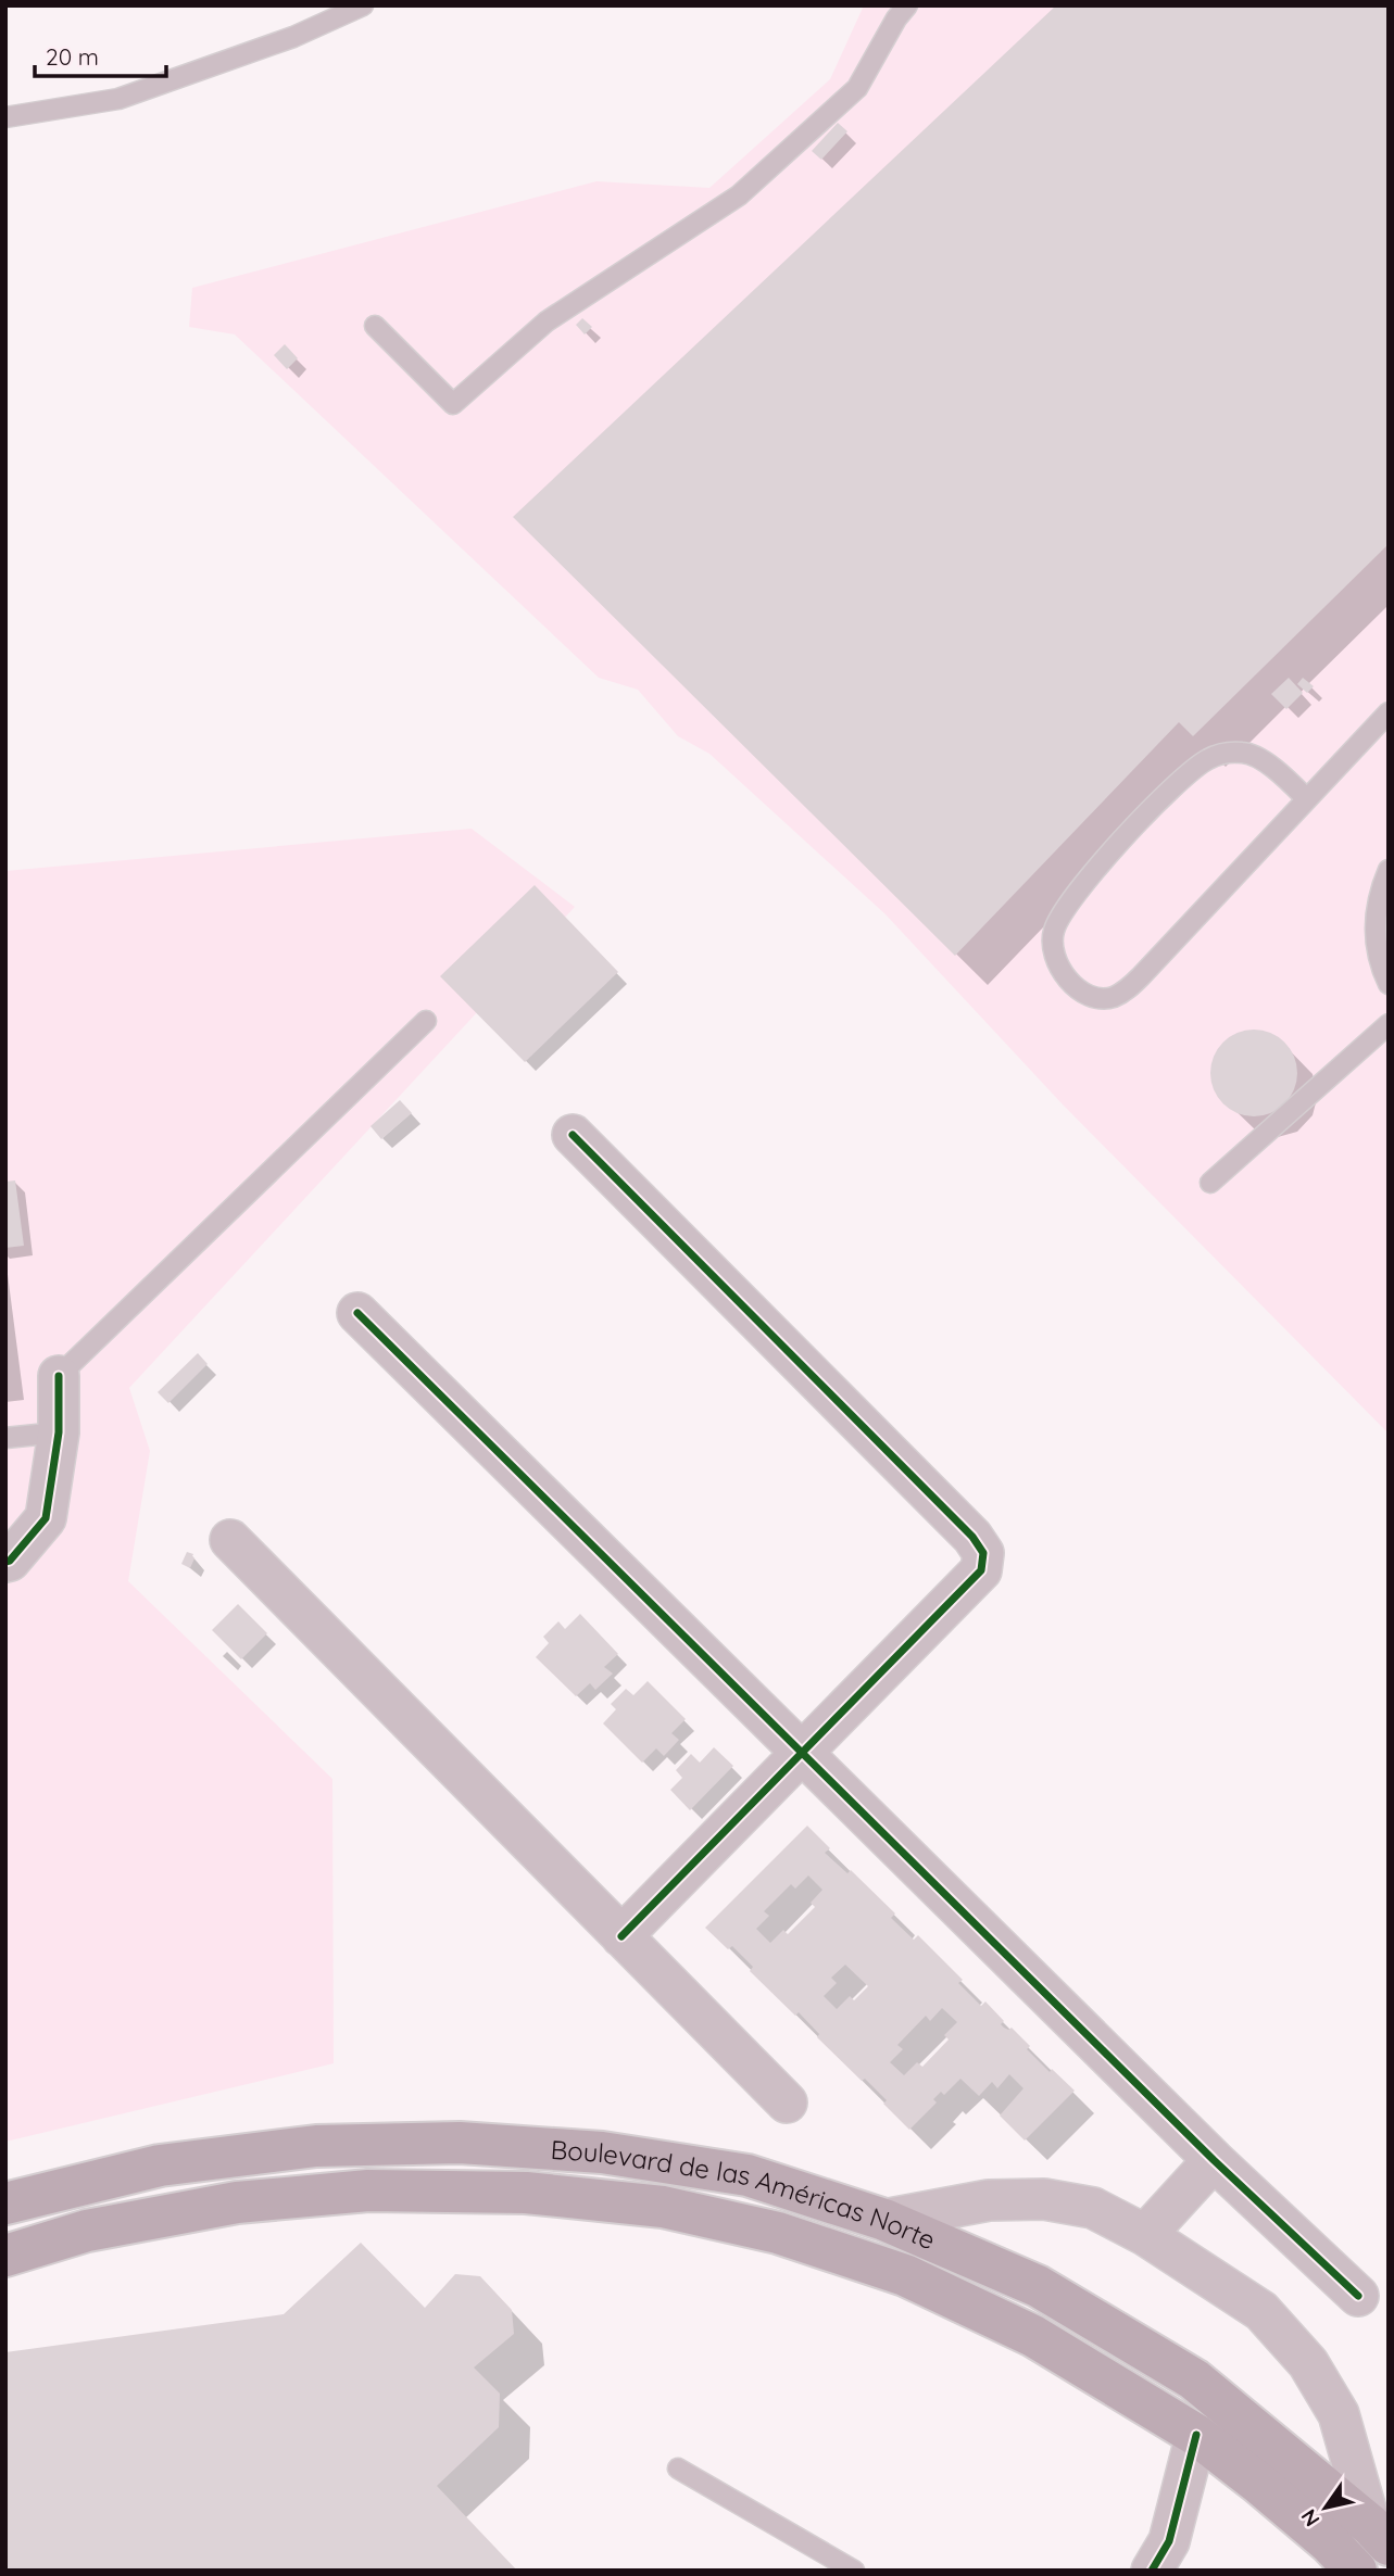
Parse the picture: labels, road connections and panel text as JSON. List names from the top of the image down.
{
  "streets": {
    "main road": ["Boulevard de las Américas Norte"]
  },
  "scale_bar": "20 m",
  "north": "bottom left"
}
